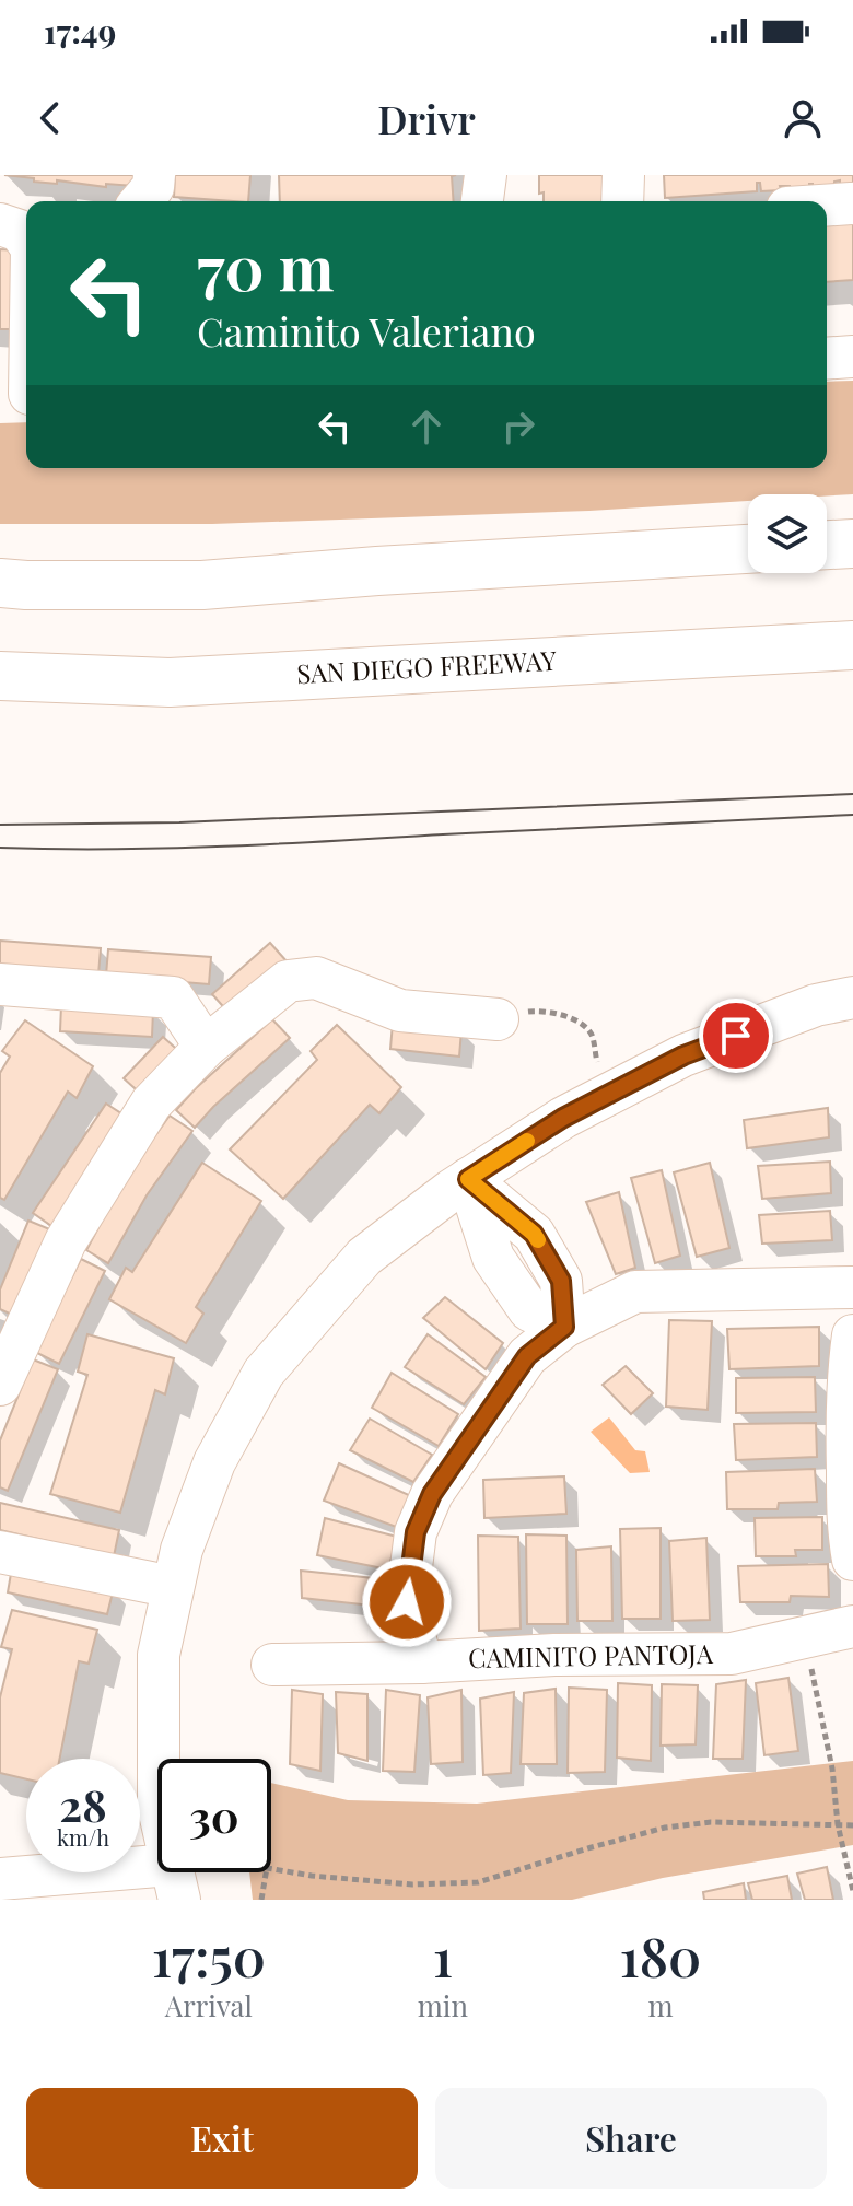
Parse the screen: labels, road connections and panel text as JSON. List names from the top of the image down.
{
  "streets": {
    "highway": ["SAN DIEGO FREEWAY"],
    "street": ["CAMINITO PANTOJA"]
  },
  "page": {
    "status": "17:49",
    "header": "Drivr",
    "turn": ["70 m", "Caminito Valeriano"],
    "speed": "28 km/h",
    "limit": "30",
    "eta": [
      "17:50",
      "Arrival",
      "1",
      "min",
      "180",
      "m"
    ],
    "buttons": ["Exit", "Share"]
  }
}
